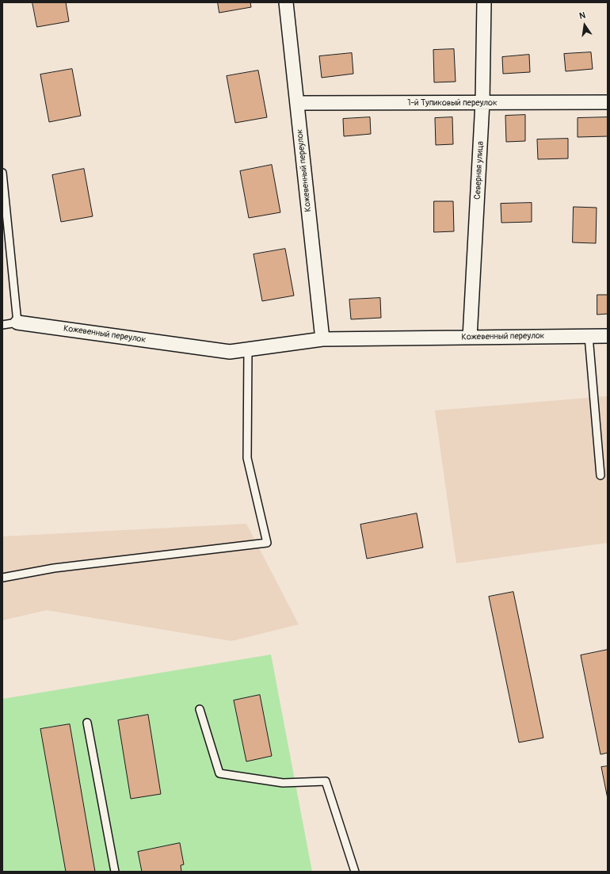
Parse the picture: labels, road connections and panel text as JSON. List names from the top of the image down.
{
  "streets": {
    "street": ["1-й Тупиковый переулок", "Кожевенный переулок", "Северная улица"]
  },
  "crossings": [
    ["1-й Тупиковый переулок", "Кожевенный переулок"],
    ["1-й Тупиковый переулок", "Северная улица"],
    ["Кожевенный переулок", "Северная улица"]
  ],
  "north": "top"
}
